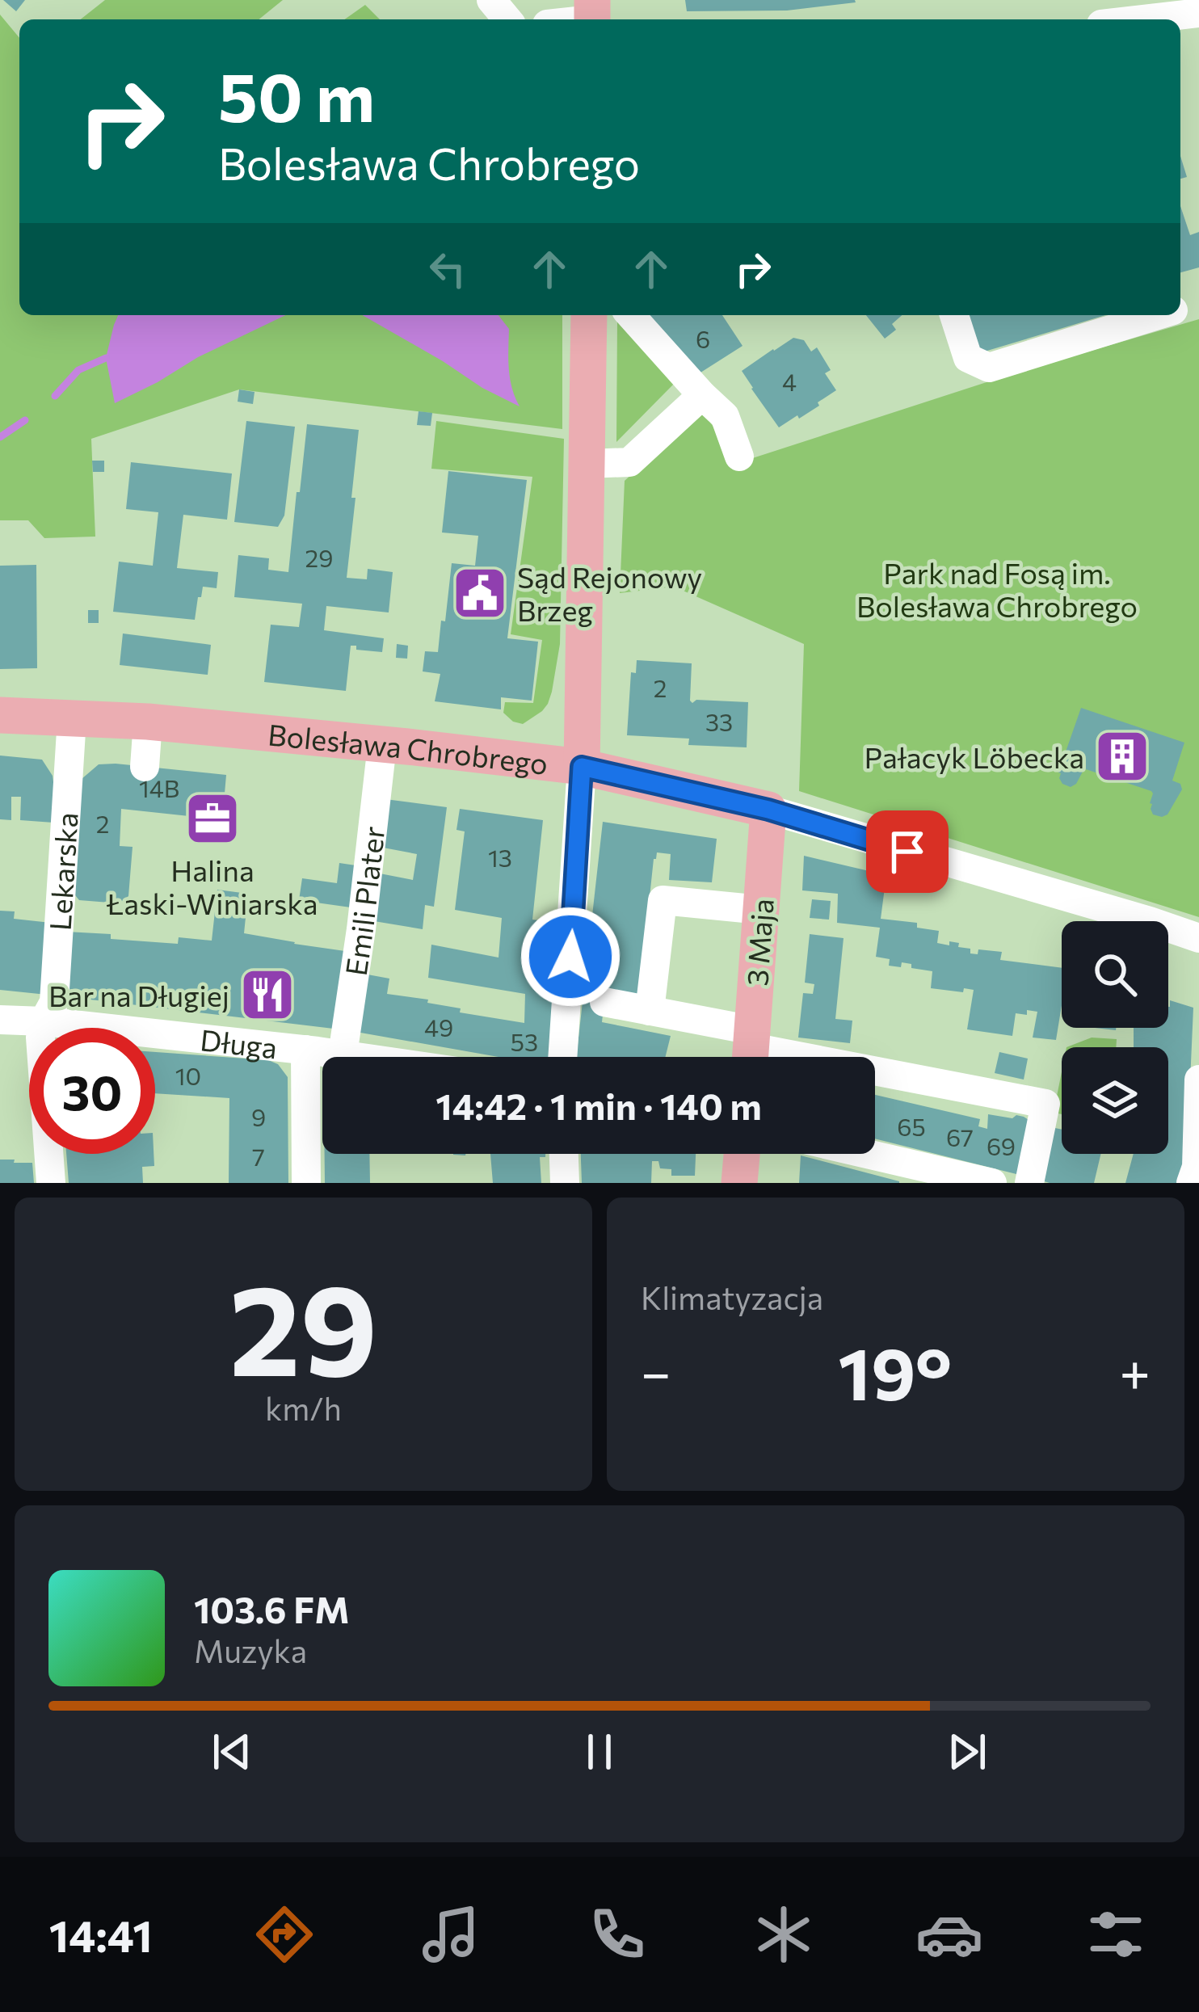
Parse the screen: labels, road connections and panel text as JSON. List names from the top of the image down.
{
  "streets": {
    "main road": ["Bolesława Chrobrego", "3 Maja"],
    "street": ["Lekarska", "Emili Plater", "Długa"]
  },
  "crossings": [
    ["Bolesława Chrobrego", "Lekarska"],
    ["Bolesława Chrobrego", "Emili Plater"],
    ["Bolesława Chrobrego", "3 Maja"],
    ["Lekarska", "Długa"],
    ["Emili Plater", "Długa"]
  ],
  "parks": ["Park nad Fosą im. Bolesława Chrobrego"],
  "places": {
    "public building": ["Sąd Rejonowy Brzeg"],
    "building": ["Pałacyk Löbecka"],
    "office": ["Halina Łaski-Winiarska"],
    "restaurant": ["Bar na Długiej"]
  },
  "house_numbers": [
    "6",
    "4",
    "29",
    "2",
    "33",
    "14B",
    "2",
    "13",
    "49",
    "53",
    "10",
    "9",
    "65",
    "67",
    "69",
    "7"
  ],
  "page": {
    "turn": ["50 m", "Bolesława Chrobrego"],
    "limit": "30",
    "trip": "14:42 · 1 min · 140 m",
    "tile": [
      ["29", "km/h"],
      "Klimatyzacja"
    ],
    "heat": ["−", "19°", "+"],
    "song": ["103.6 FM", "Muzyka"],
    "tabs": "14:41"
  }
}
